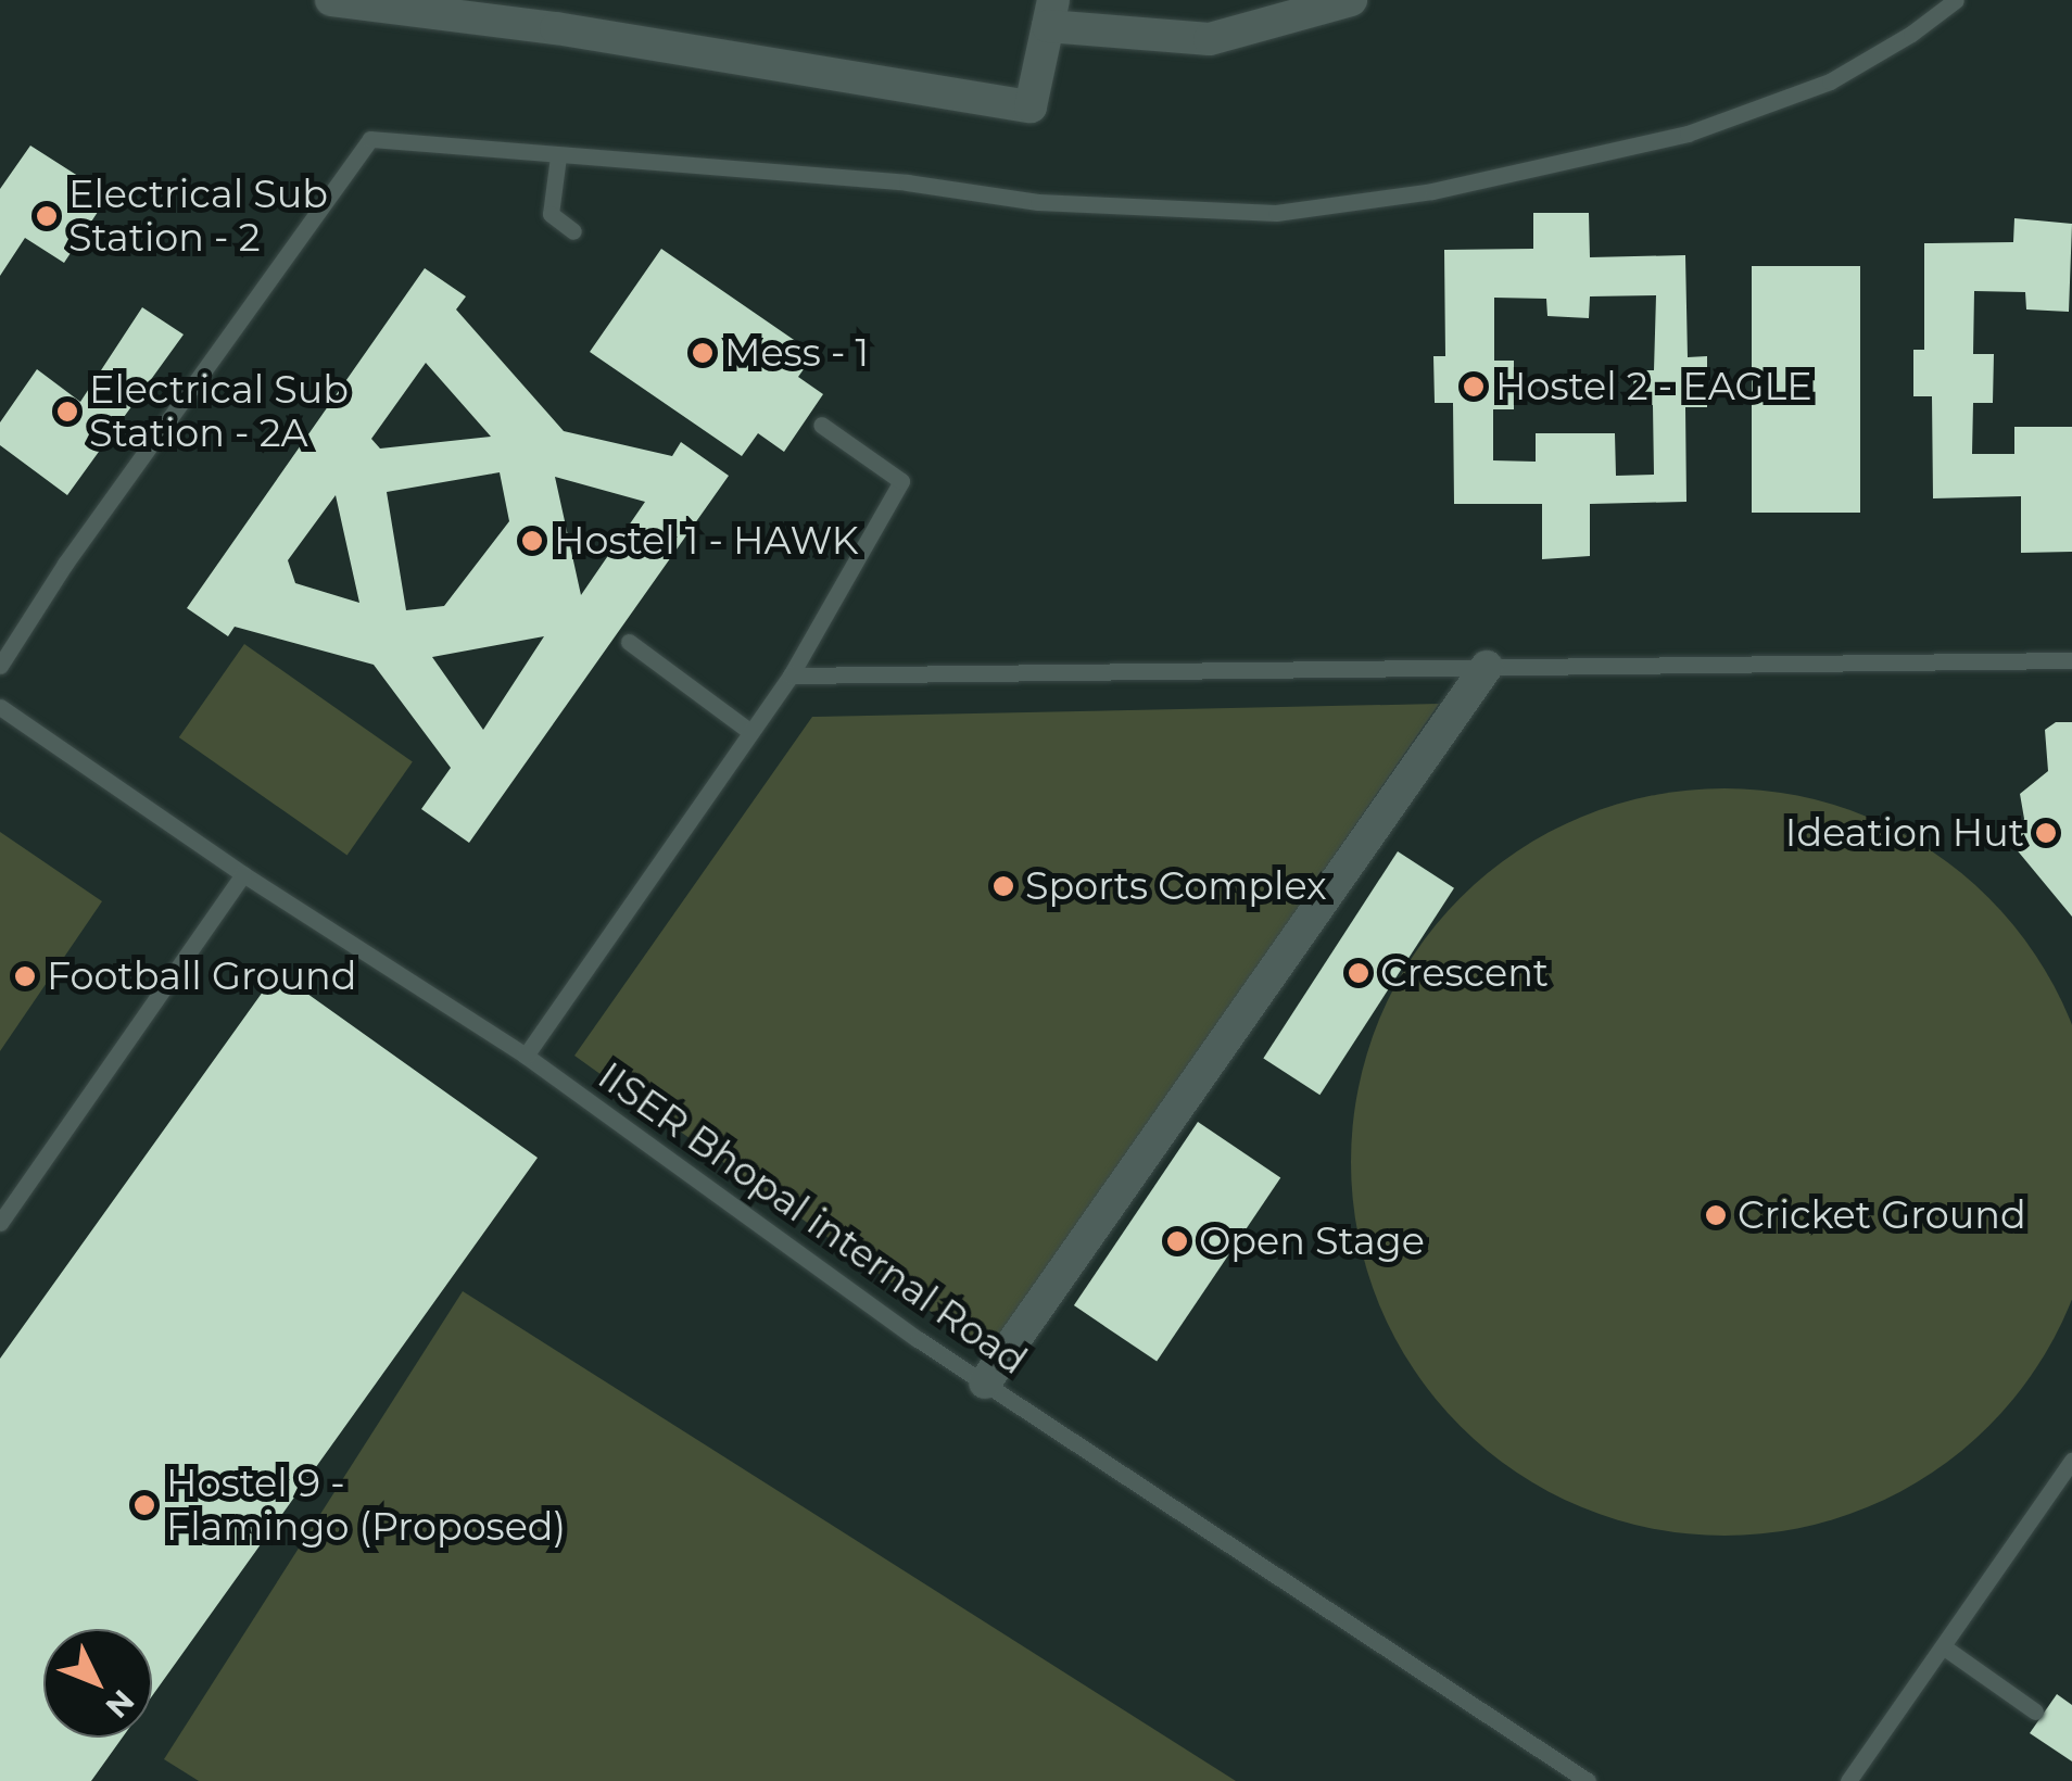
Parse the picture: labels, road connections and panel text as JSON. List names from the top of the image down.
{
  "streets": {
    "lane": ["IISER Bhopal internal Road"]
  },
  "places": [
    "Electrical Sub Station - 2",
    "Mess - 1",
    "Hostel 2 - EAGLE",
    "Electrical Sub Station - 2A",
    "Hostel 1 - HAWK",
    "Ideation Hut",
    "Sports Complex",
    "Crescent",
    "Football Ground",
    "Cricket Ground",
    "Open Stage",
    "Hostel 9 - Flamingo (Proposed)"
  ],
  "north": "bottom right"
}
